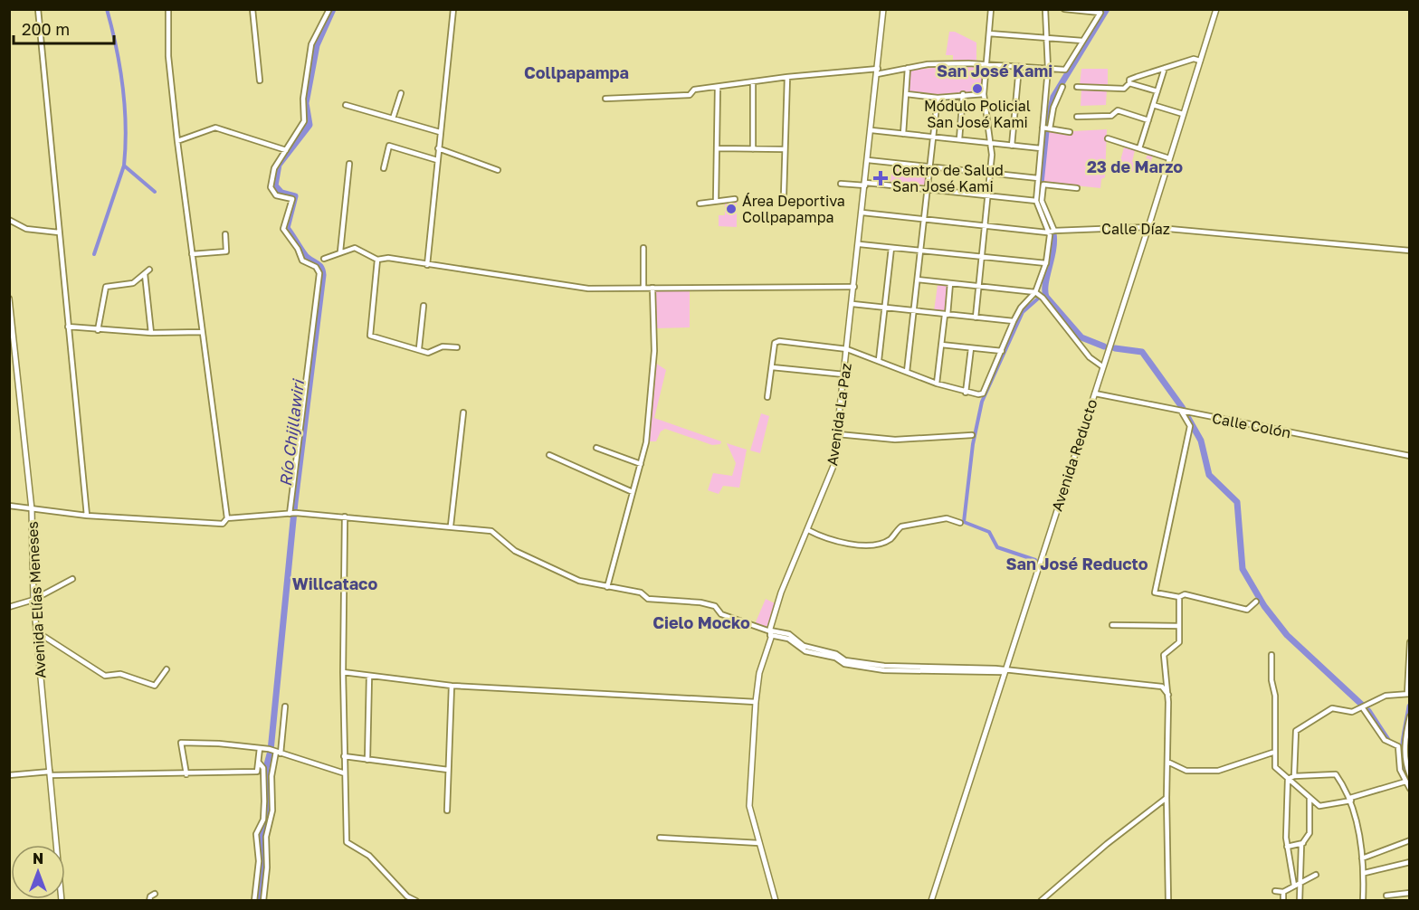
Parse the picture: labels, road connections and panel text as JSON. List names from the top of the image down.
{
  "streets": {
    "main road": ["Avenida La Paz", "Avenida Reducto", "Avenida Elías Meneses"],
    "street": ["Calle Díaz", "Calle Colón"]
  },
  "crossings": [
    ["Calle Díaz", "Avenida La Paz"],
    ["Calle Díaz", "Avenida Reducto"],
    ["Calle Colón", "Avenida Reducto"]
  ],
  "districts": [
    "San José Kami",
    "Collpapampa",
    "23 de Marzo",
    "San José Reducto",
    "Willcataco",
    "Cielo Mocko"
  ],
  "water": ["Río Chijllawiri"],
  "places": {
    "other": ["Módulo Policial San José Kami", "Área Deportiva Collpapampa"],
    "health": ["Centro de Salud San José Kami"]
  },
  "scale_bar": "200 m",
  "north": "top"
}
